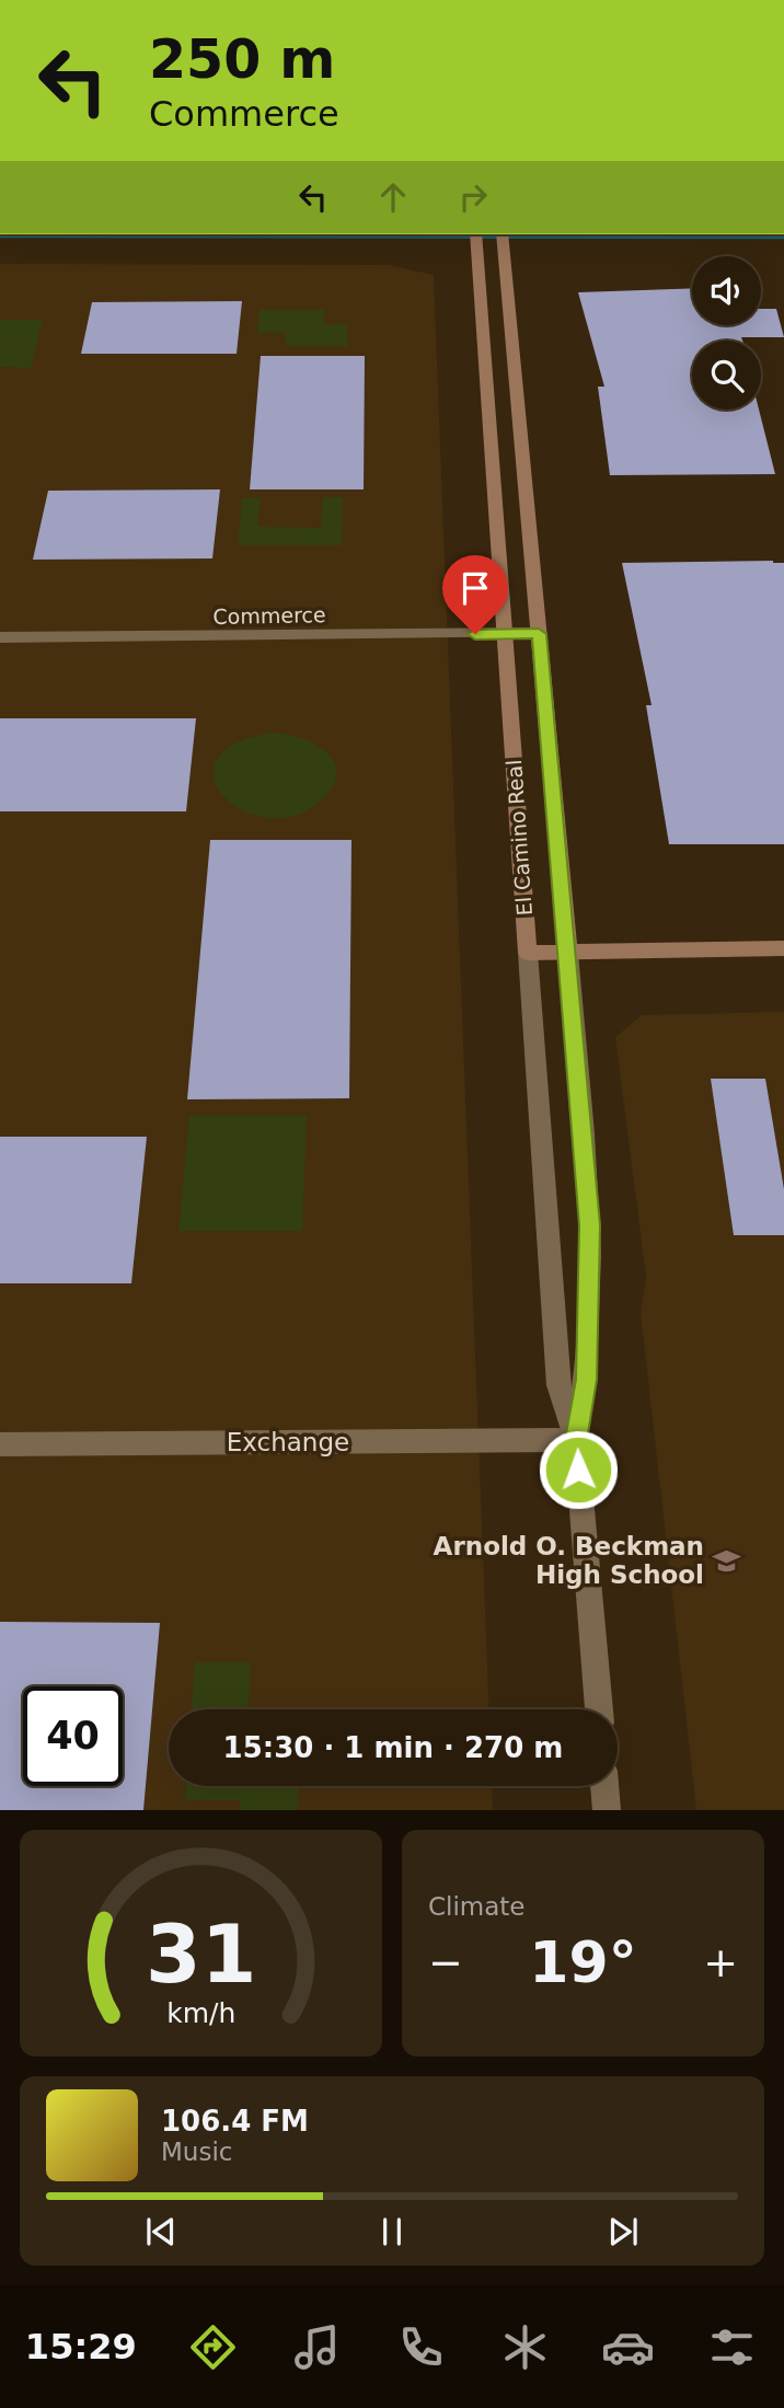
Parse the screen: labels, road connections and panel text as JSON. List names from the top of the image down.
{
  "streets": {
    "main road": ["El Camino Real"],
    "street": ["Commerce", "Exchange"]
  },
  "crossings": [
    ["Commerce", "El Camino Real"],
    ["El Camino Real", "Exchange"]
  ],
  "places": {
    "school or university": ["Arnold O. Beckman High School"]
  },
  "page": {
    "turn": ["250 m", "Commerce"],
    "limit": "40",
    "trip": "15:30 · 1 min · 270 m",
    "tile": "Climate",
    "heat": ["−", "19°", "+"],
    "song": ["106.4 FM", "Music"],
    "tabs": "15:29",
    "gauge": ["31", "km/h"]
  }
}
